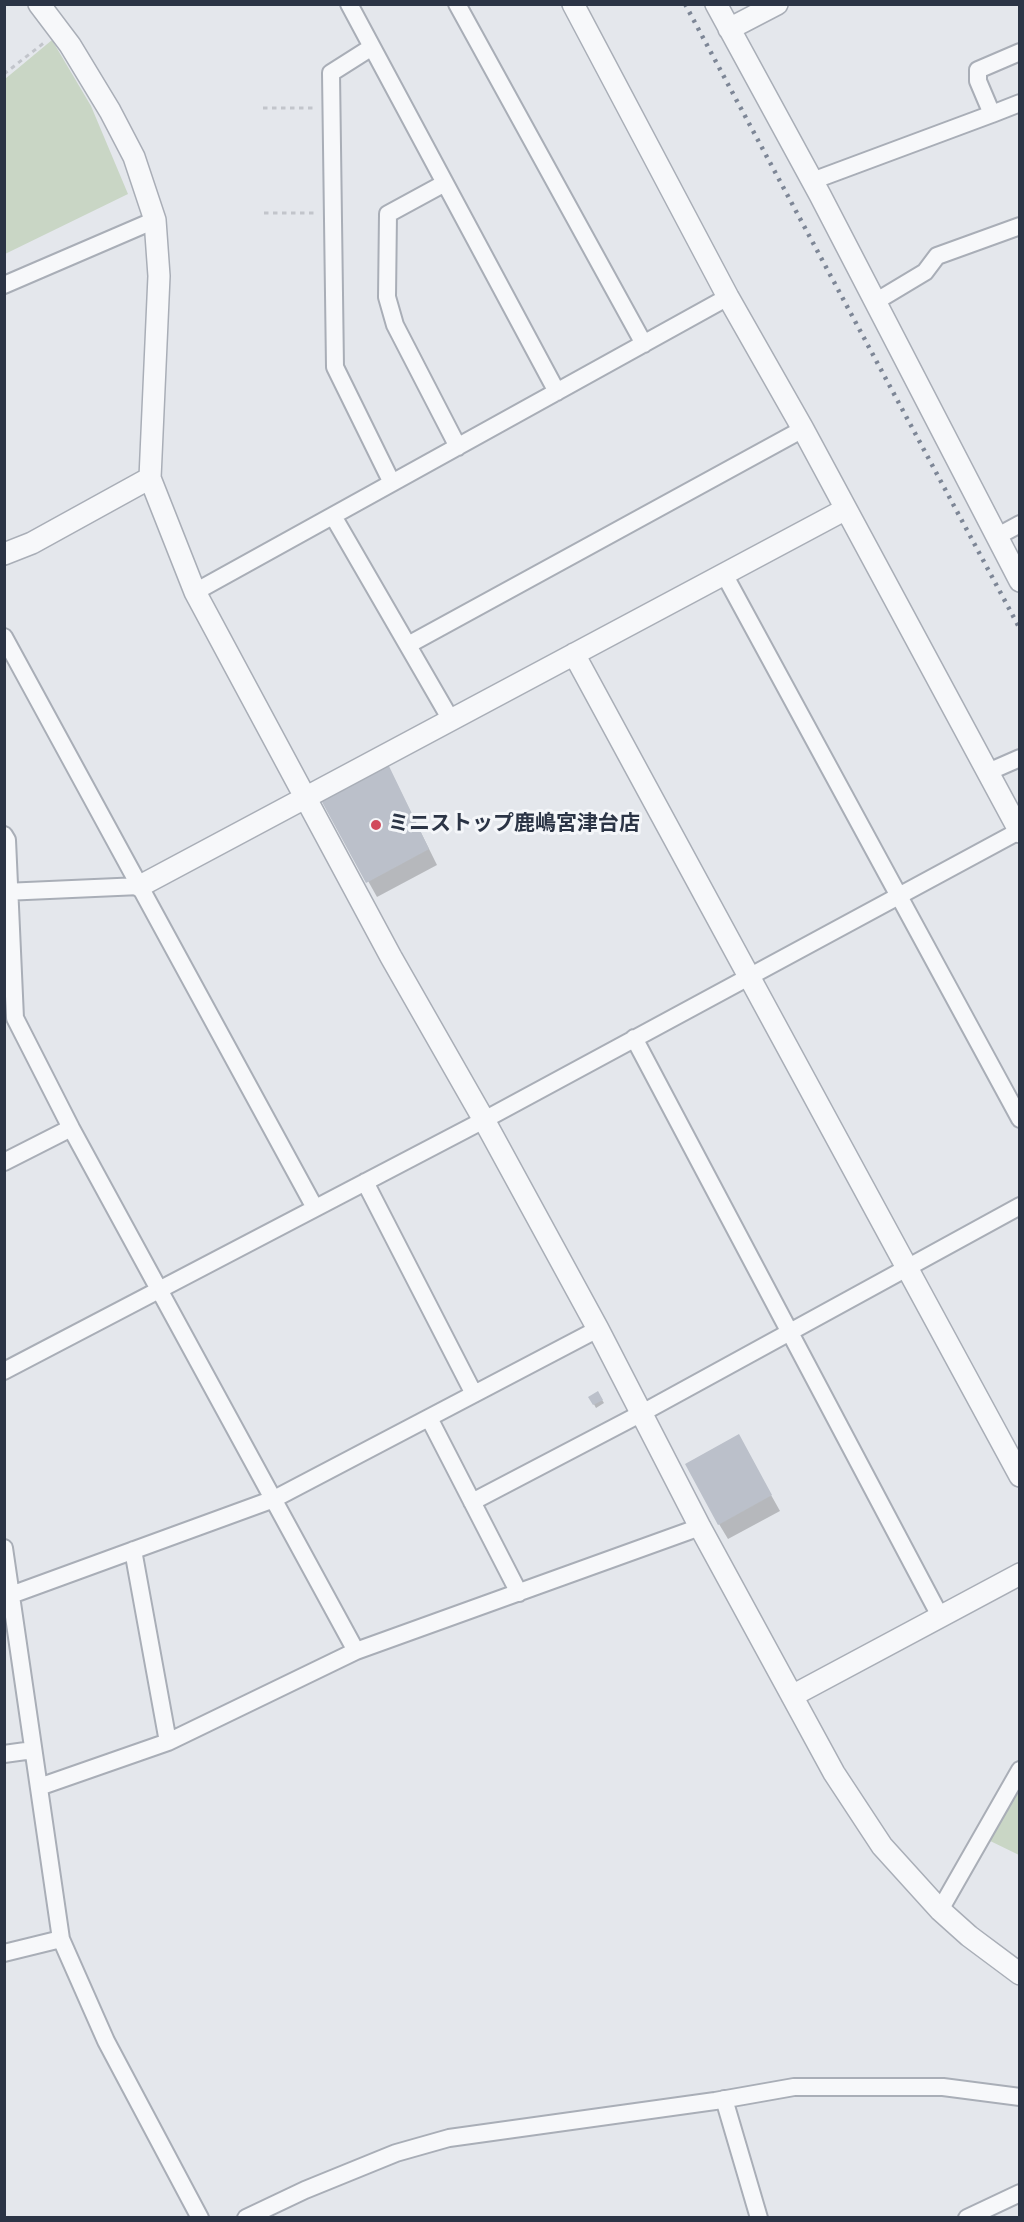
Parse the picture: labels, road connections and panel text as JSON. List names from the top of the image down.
{
  "places": ["ミニストップ鹿嶋宮津台店"]
}
